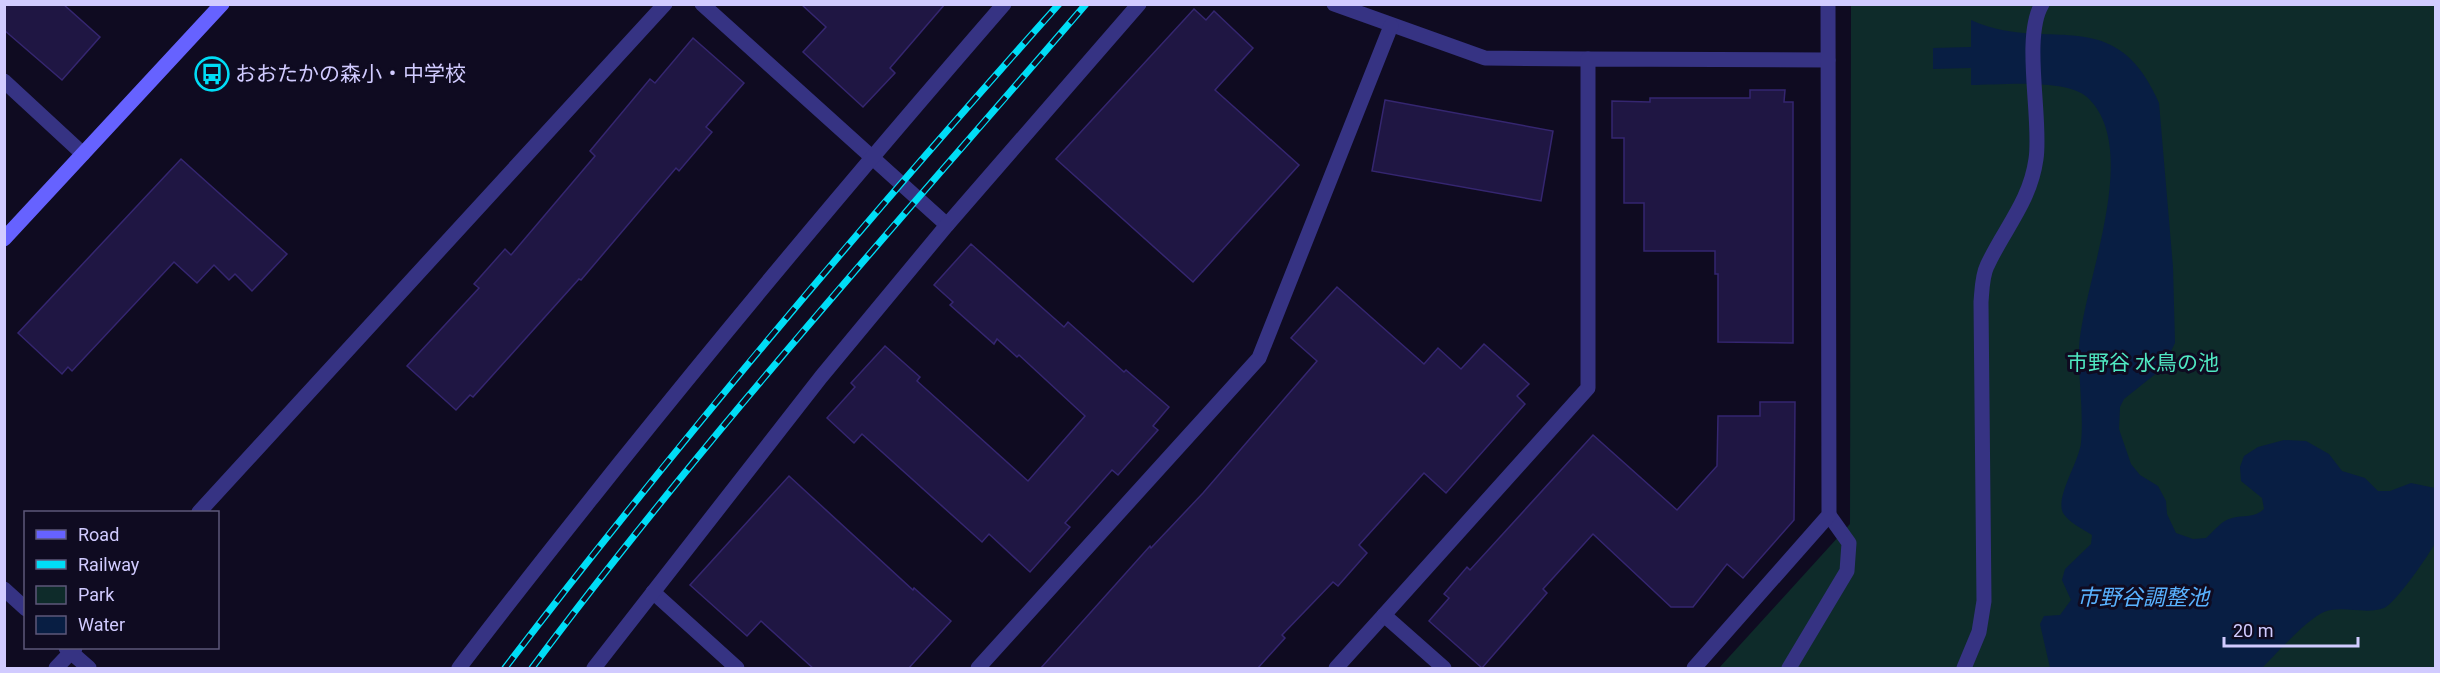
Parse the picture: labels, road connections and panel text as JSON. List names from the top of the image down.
{
  "water": ["市野谷調整池"],
  "parks": ["市野谷 水鳥の池"],
  "places": {
    "bus stop": ["おおたかの森小・中学校"]
  },
  "legend": [
    "Road",
    "Railway",
    "Park",
    "Water"
  ],
  "scale_bar": "20 m"
}
